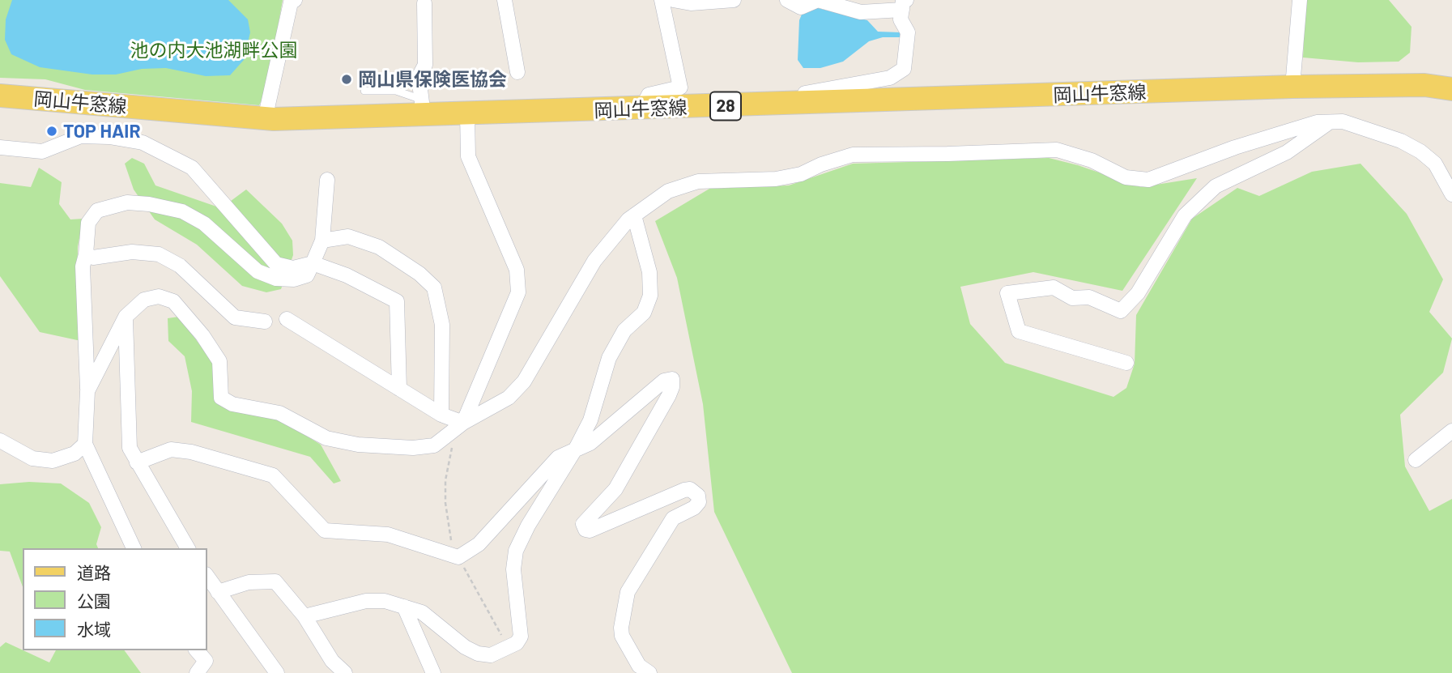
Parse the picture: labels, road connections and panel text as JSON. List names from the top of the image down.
{
  "streets": {
    "main road": ["岡山牛窓線", "28"]
  },
  "parks": ["池の内大池湖畔公園"],
  "places": ["岡山県保険医協会", "TOP HAIR"],
  "legend": ["道路", "公園", "水域"]
}
